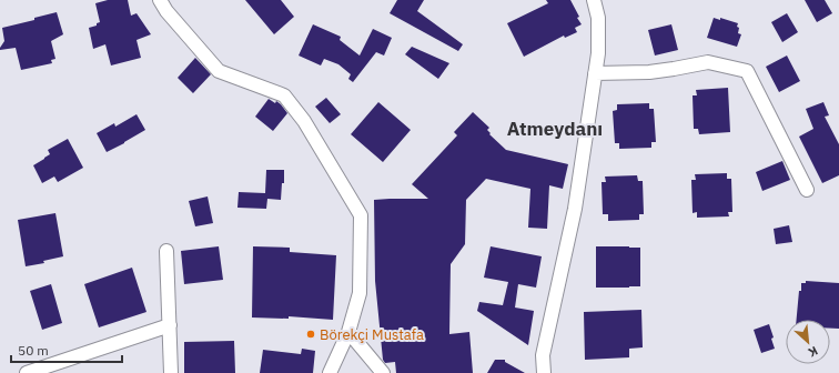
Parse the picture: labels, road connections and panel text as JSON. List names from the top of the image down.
{
  "districts": ["Atmeydanı"],
  "places": ["Börekçi Mustafa"],
  "scale_bar": "50 m",
  "north": "bottom right"
}
